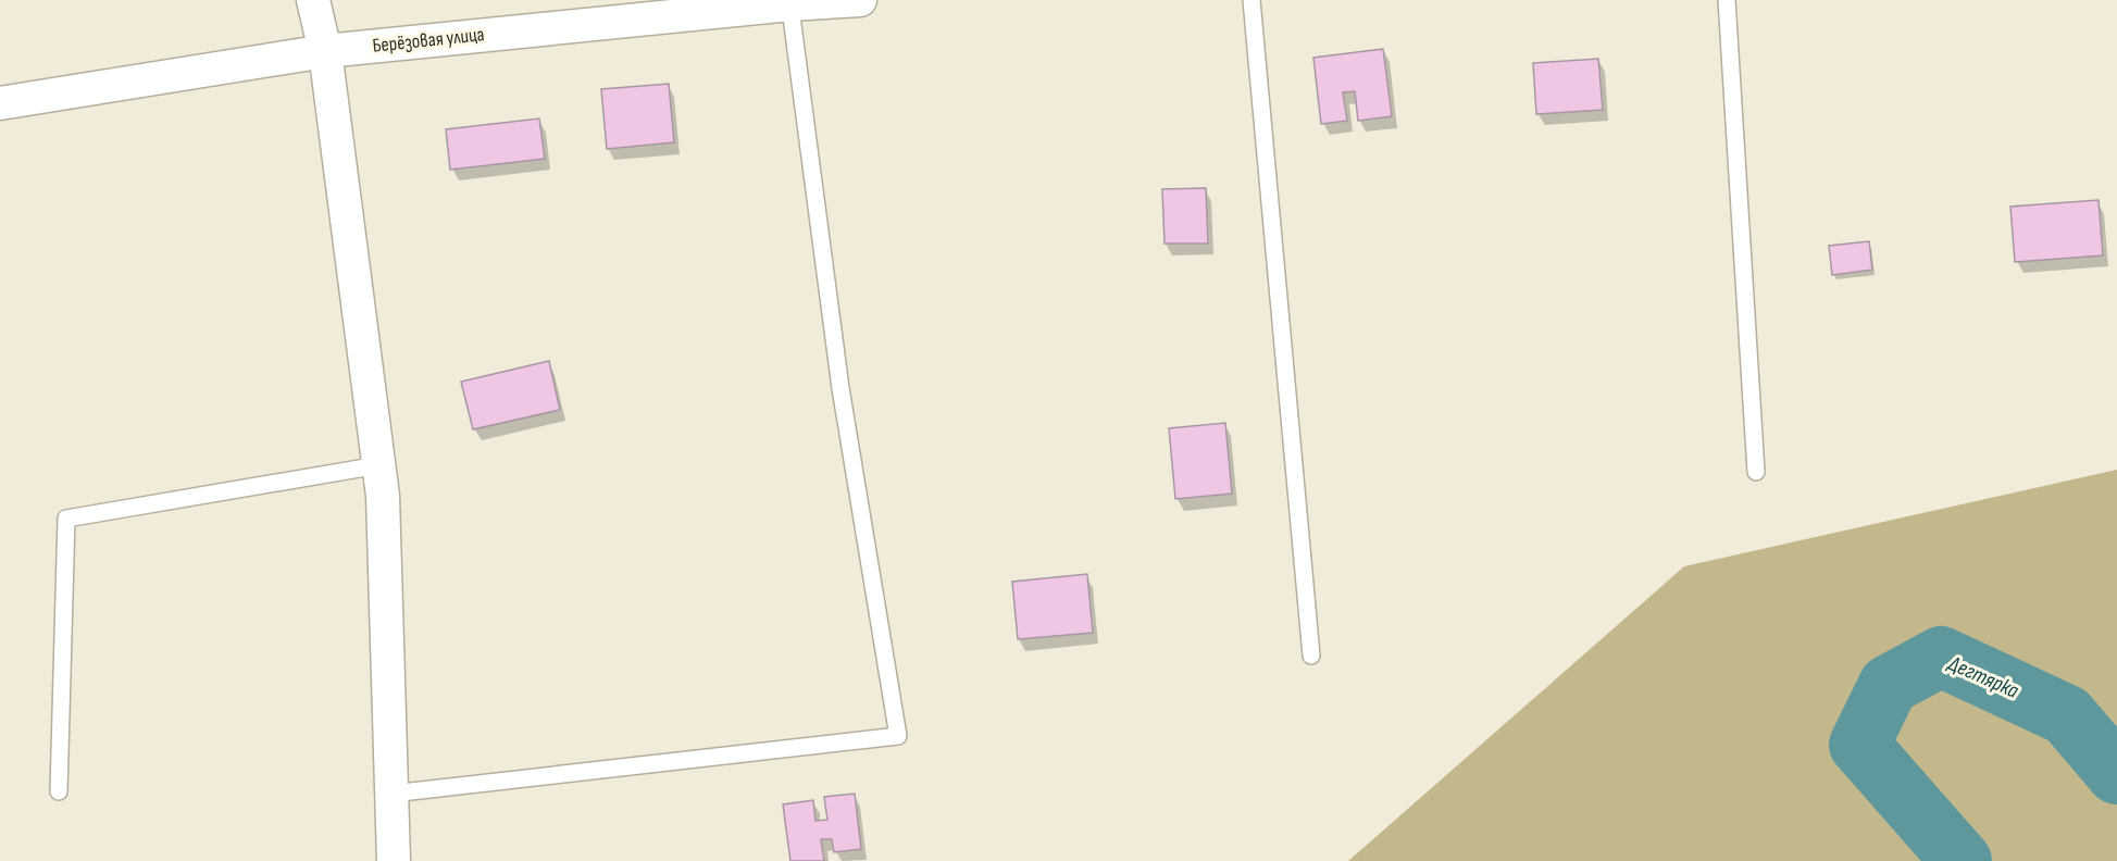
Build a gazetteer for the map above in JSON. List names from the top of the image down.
{
  "streets": {
    "street": ["Берёзовая улица"]
  },
  "water": ["Дегтярка"]
}
